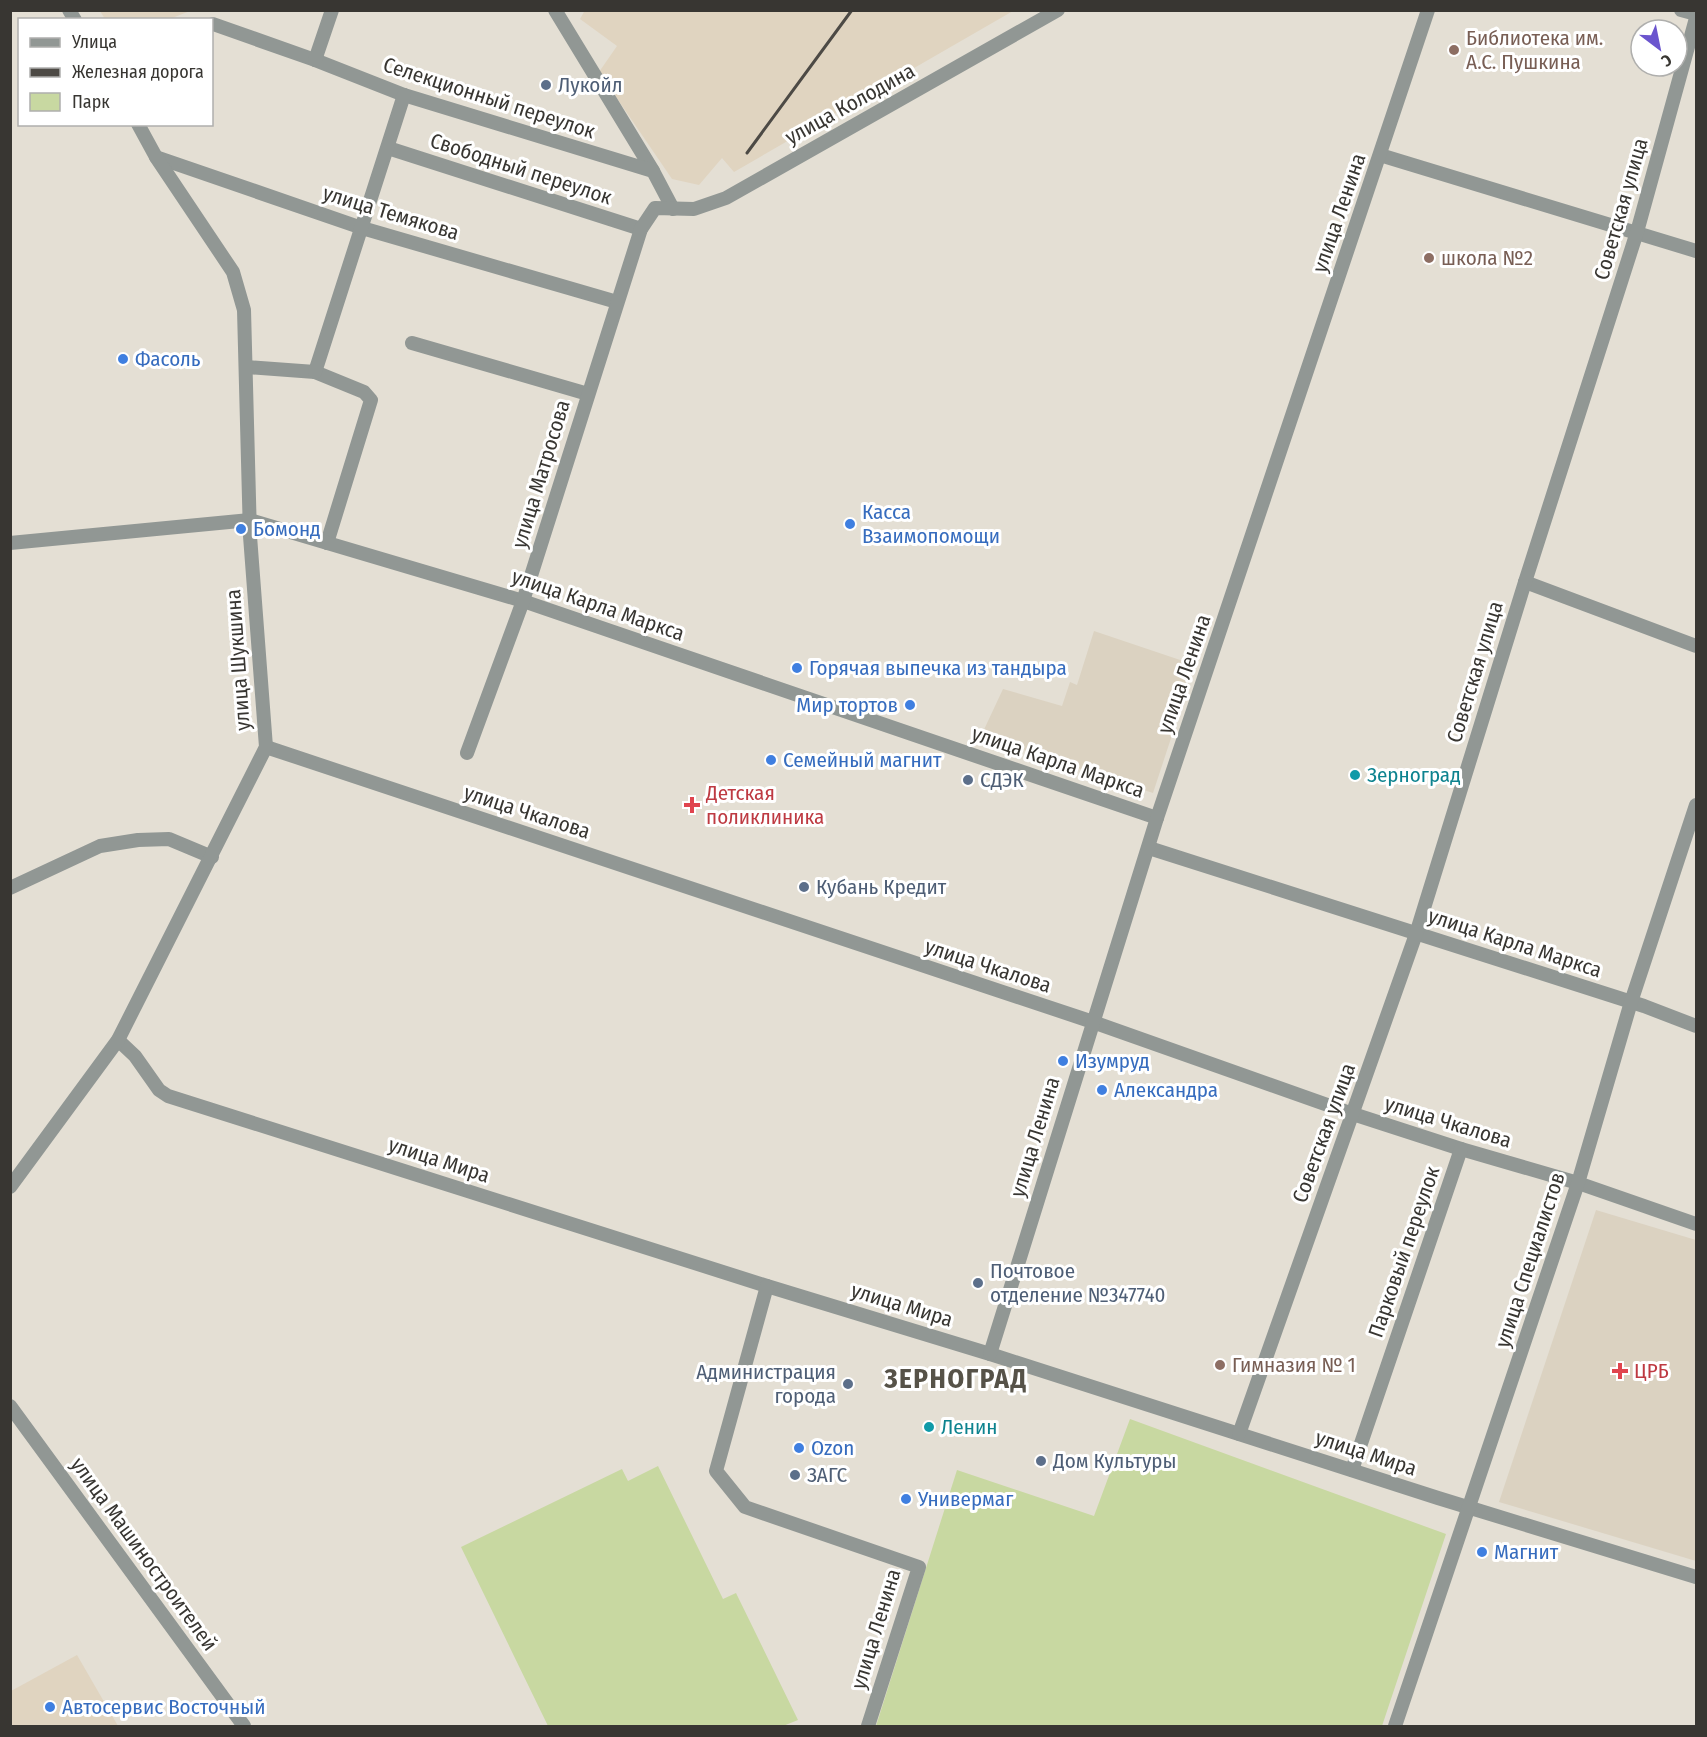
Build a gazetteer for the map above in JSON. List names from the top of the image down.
{
  "streets": {
    "street": [
      "Селекционный переулок",
      "улица Колодина",
      "Свободный переулок",
      "Советская улица",
      "улица Темякова",
      "улица Ленина",
      "улица Матросова",
      "улица Карла Маркса",
      "улица Шукшина",
      "улица Чкалова",
      "улица Мира",
      "Парковый переулок",
      "улица Специалистов",
      "улица Машиностроителей"
    ]
  },
  "crossings": [
    ["Селекционный переулок", "улица Колодина"],
    ["улица Колодина", "улица Матросова"],
    ["Свободный переулок", "улица Матросова"],
    ["Советская улица", "улица Карла Маркса"],
    ["Советская улица", "улица Чкалова"],
    ["Советская улица", "улица Мира"],
    ["улица Темякова", "улица Матросова"],
    ["улица Темякова", "улица Шукшина"],
    ["улица Ленина", "улица Карла Маркса"],
    ["улица Ленина", "улица Чкалова"],
    ["улица Ленина", "улица Мира"],
    ["улица Матросова", "улица Карла Маркса"],
    ["улица Карла Маркса", "улица Шукшина"],
    ["улица Карла Маркса", "улица Специалистов"],
    ["улица Шукшина", "улица Чкалова"],
    ["улица Шукшина", "улица Мира"],
    ["улица Чкалова", "Парковый переулок"],
    ["улица Чкалова", "улица Специалистов"],
    ["улица Мира", "Парковый переулок"],
    ["улица Мира", "улица Специалистов"]
  ],
  "districts": ["ЗЕРНОГРАД"],
  "places": {
    "other": [
      "Библиотека им. А.С. Пушкина",
      "Лукойл",
      "школа №2",
      "Фасоль",
      "Касса Взаимопомощи",
      "Бомонд",
      "Горячая выпечка из тандыра",
      "Мир тортов",
      "Семейный магнит",
      "Зерноград",
      "СДЭК",
      "Кубань Кредит",
      "Изумруд",
      "Александра",
      "Почтовое отделение №347740",
      "Гимназия № 1",
      "Администрация города",
      "Ленин",
      "Ozon",
      "Дом Культуры",
      "ЗАГС",
      "Универмаг",
      "Магнит",
      "Автосервис Восточный"
    ],
    "health": ["Детская поликлиника", "ЦРБ"]
  },
  "legend": ["Улица", "Железная дорога", "Парк"],
  "north": "bottom right"
}
